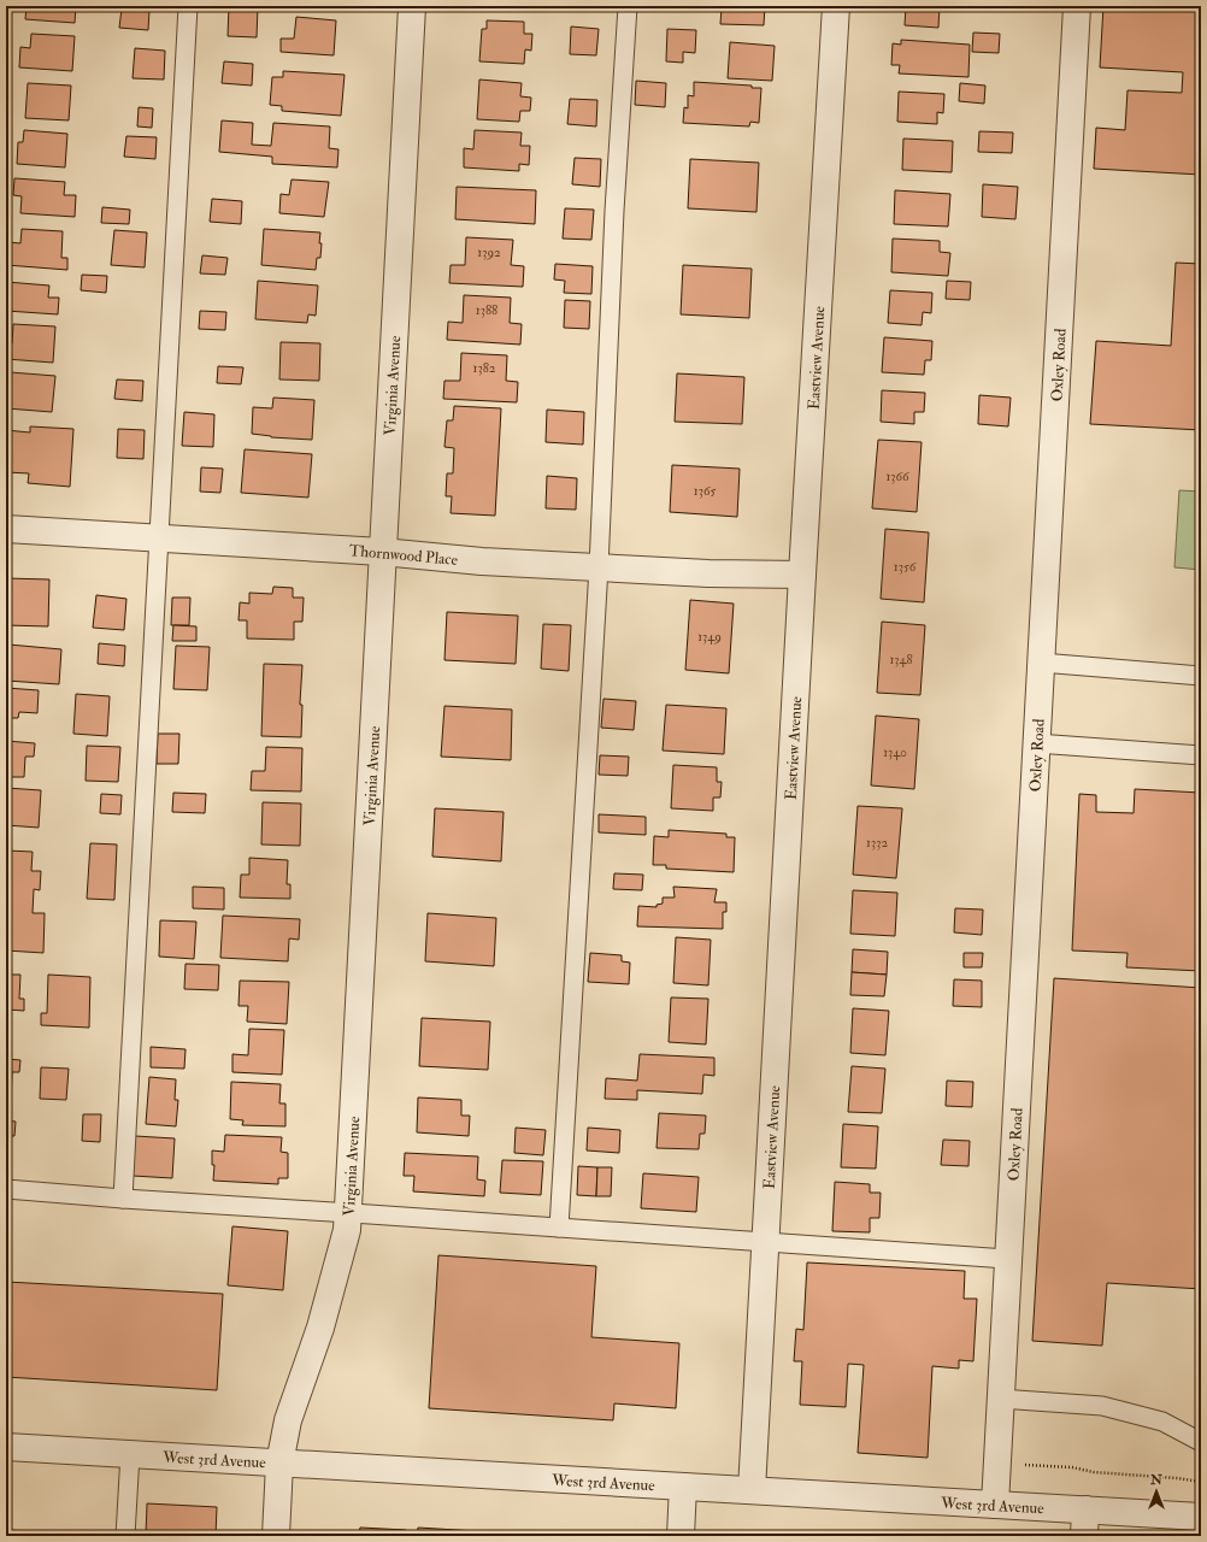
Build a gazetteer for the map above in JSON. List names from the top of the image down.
{
  "streets": {
    "street": [
      "Eastview Avenue",
      "Oxley Road",
      "Virginia Avenue",
      "Thornwood Place",
      "West 3rd Avenue"
    ]
  },
  "crossings": [
    ["Eastview Avenue", "Thornwood Place"],
    ["Eastview Avenue", "West 3rd Avenue"],
    ["Oxley Road", "West 3rd Avenue"],
    ["Virginia Avenue", "Thornwood Place"],
    ["Virginia Avenue", "West 3rd Avenue"]
  ],
  "house_numbers": [
    "1392",
    "1388",
    "1382",
    "1366",
    "1365",
    "1356",
    "1349",
    "1348",
    "1340",
    "1332"
  ],
  "north": "top"
}
